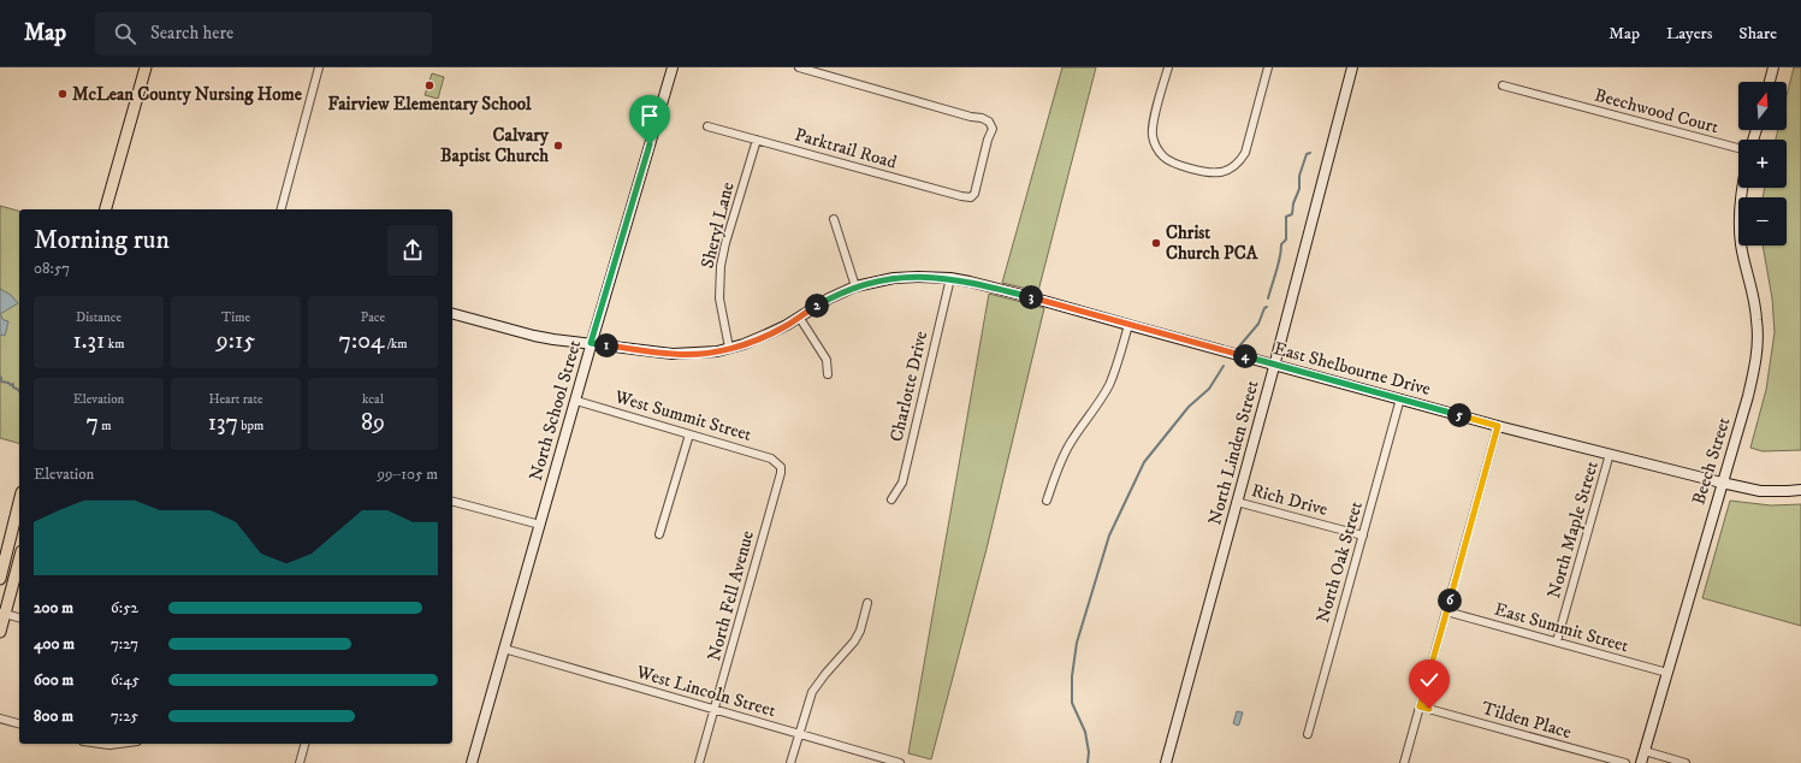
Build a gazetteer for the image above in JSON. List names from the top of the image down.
{
  "streets": {
    "street": [
      "Beechwood Court",
      "Parktrail Road",
      "Sheryl Lane",
      "East Shelbourne Drive",
      "Charlotte Drive",
      "North School Street",
      "West Summit Street",
      "North Linden Street",
      "Beech Street",
      "Rich Drive",
      "North Maple Street",
      "North Oak Street",
      "North Fell Avenue",
      "East Summit Street",
      "West Lincoln Street",
      "Tilden Place"
    ]
  },
  "crossings": [
    ["Parktrail Road", "Sheryl Lane"],
    ["Sheryl Lane", "East Shelbourne Drive"],
    ["East Shelbourne Drive", "Charlotte Drive"],
    ["East Shelbourne Drive", "North School Street"],
    ["East Shelbourne Drive", "North Linden Street"],
    ["East Shelbourne Drive", "Beech Street"],
    ["East Shelbourne Drive", "North Maple Street"],
    ["East Shelbourne Drive", "North Oak Street"],
    ["North School Street", "West Summit Street"],
    ["North School Street", "West Lincoln Street"],
    ["West Summit Street", "North Fell Avenue"],
    ["North Linden Street", "Rich Drive"],
    ["Beech Street", "East Summit Street"],
    ["Rich Drive", "North Oak Street"],
    ["North Maple Street", "East Summit Street"],
    ["North Fell Avenue", "West Lincoln Street"]
  ],
  "places": [
    "Fairview Elementary School",
    "McLean County Nursing Home",
    "Calvary Baptist Church",
    "Christ Church PCA"
  ],
  "north": "top",
  "page": {
    "header": "Map",
    "search": "Search here",
    "nav": ["Map", "Layers", "Share"],
    "map_buttons": ["+", "−"],
    "heading": ["Morning run", "08:57"],
    "pins": [
      "3",
      "2",
      "1",
      "4",
      "5",
      "6"
    ],
    "stats": [
      ["Distance", "1.31 km"],
      ["Time", "9:15"],
      ["Pace", "7:04 /km"],
      ["Elevation", "7 m"],
      ["Heart rate", "137 bpm"],
      ["kcal", "89"]
    ],
    "chart": ["Elevation", "99–105 m"],
    "list": [
      {
        "name": "200 m",
        "note": "6:52"
      },
      {
        "name": "400 m",
        "note": "7:27"
      },
      {
        "name": "600 m",
        "note": "6:45"
      },
      {
        "name": "800 m",
        "note": "7:25"
      }
    ]
  }
}
